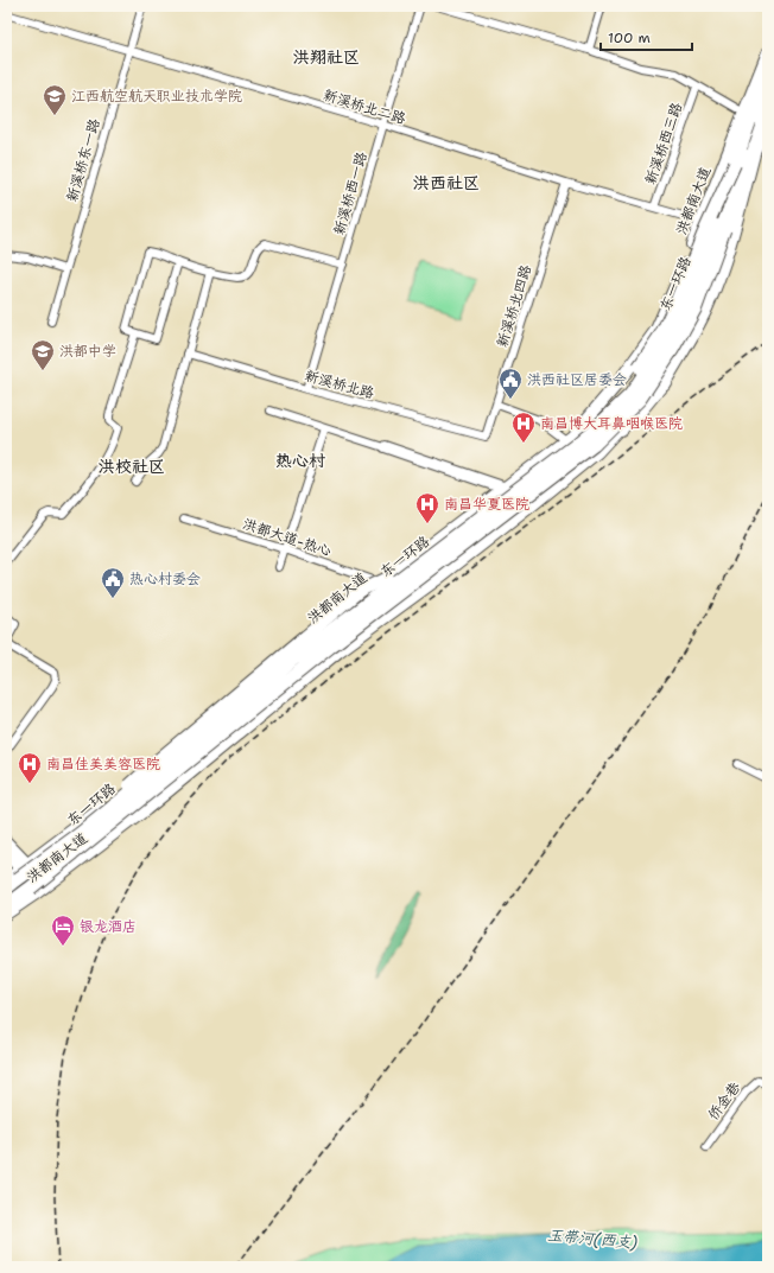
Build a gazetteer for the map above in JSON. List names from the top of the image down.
{
  "streets": {
    "highway": ["东一环路"],
    "main road": ["洪都南大道"],
    "street": [
      "新溪桥北二路",
      "新溪桥西三路",
      "新溪桥东一路",
      "新溪桥西一路",
      "新溪桥北四路",
      "新溪桥北路",
      "洪都大道-热心",
      "侨金巷"
    ]
  },
  "crossings": [
    ["新溪桥北二路", "新溪桥西三路"],
    ["新溪桥北二路", "新溪桥东一路"],
    ["新溪桥北二路", "新溪桥西一路"],
    ["新溪桥北二路", "洪都南大道"],
    ["新溪桥北二路", "东一环路"],
    ["新溪桥北二路", "新溪桥北四路"],
    ["新溪桥西一路", "新溪桥北路"],
    ["洪都南大道", "洪都大道-热心"],
    ["新溪桥北四路", "新溪桥北路"]
  ],
  "districts": [
    "洪翔社区",
    "洪西社区",
    "热心村",
    "洪校社区"
  ],
  "water": ["玉带河(西支)"],
  "places": {
    "school or university": ["江西航空航天职业技术学院", "洪都中学"],
    "public building": ["洪西社区居委会", "热心村委会"],
    "hospital": ["南昌博大耳鼻咽喉医院", "南昌华夏医院", "南昌佳美美容医院"],
    "hotel": ["银龙酒店"]
  },
  "scale_bar": "100 m"
}
